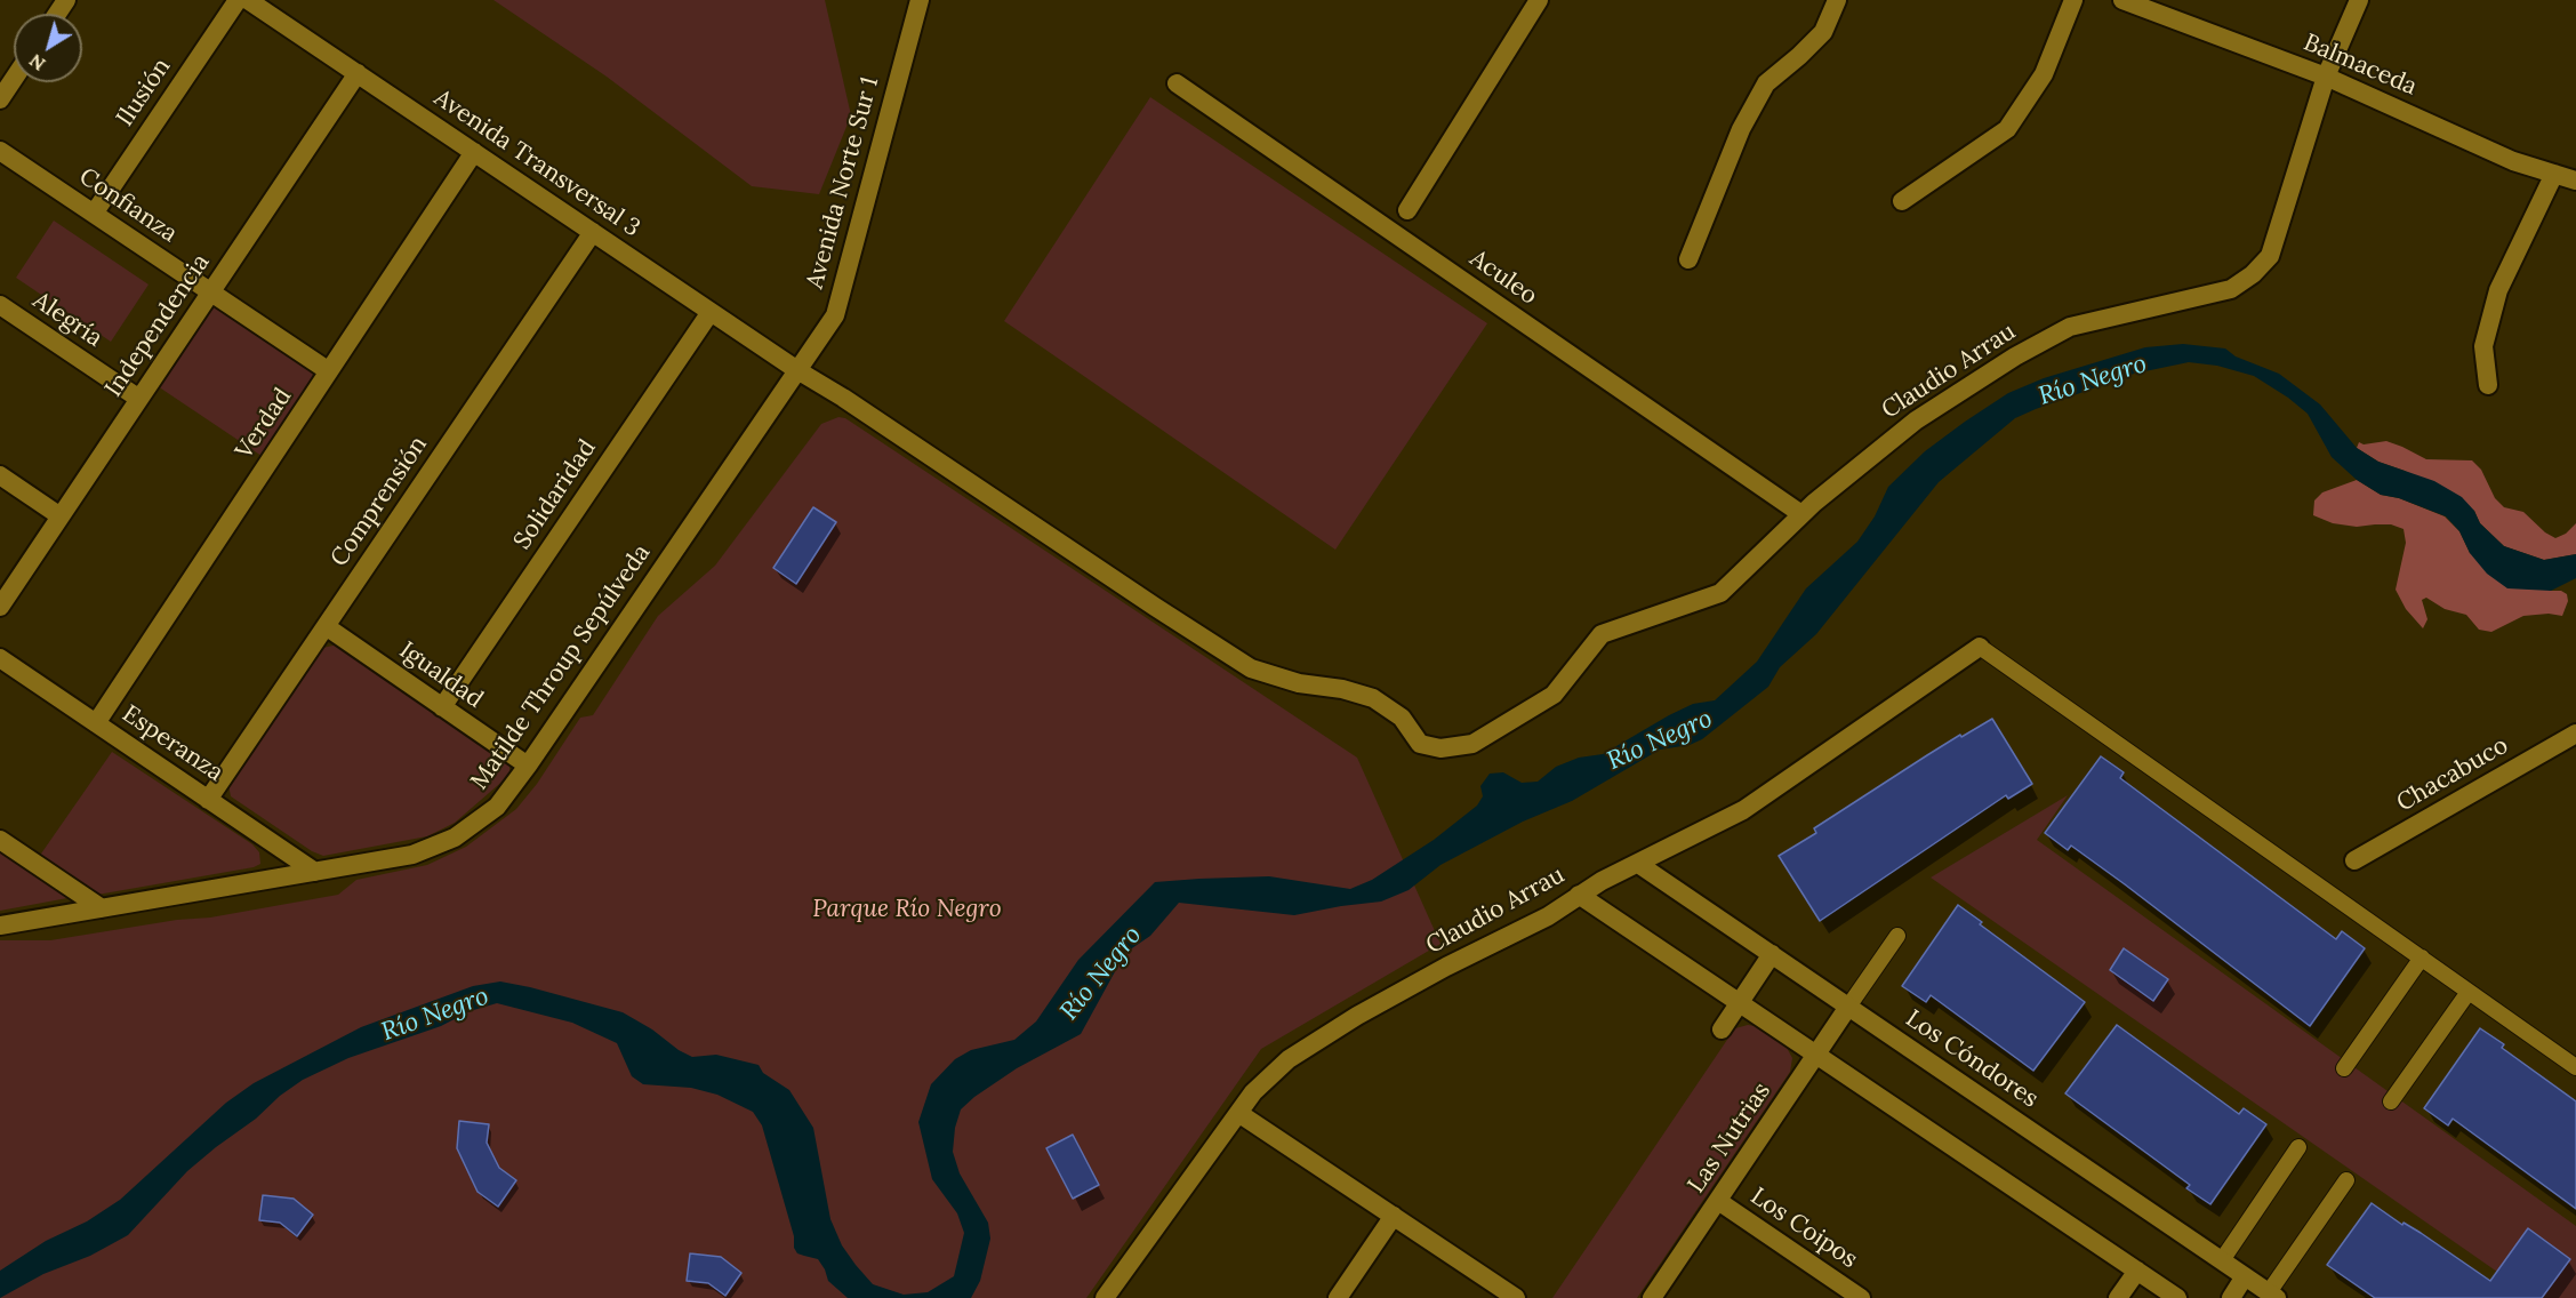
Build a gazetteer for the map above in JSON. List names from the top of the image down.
{
  "streets": {
    "street": [
      "Balmaceda",
      "Ilusión",
      "Avenida Transversal 3",
      "Avenida Norte Sur 1",
      "Confianza",
      "Aculeo",
      "Alegría",
      "Independencia",
      "Claudio Arrau",
      "Verdad",
      "Solidaridad",
      "Comprensión",
      "Matilde Throup Sepúlveda",
      "Igualdad",
      "Esperanza",
      "Chacabuco",
      "Los Cóndores",
      "Las Nutrias",
      "Los Coipos"
    ]
  },
  "crossings": [
    ["Balmaceda", "Claudio Arrau"],
    ["Ilusión", "Confianza"],
    ["Avenida Transversal 3", "Avenida Norte Sur 1"],
    ["Avenida Transversal 3", "Independencia"],
    ["Avenida Transversal 3", "Claudio Arrau"],
    ["Avenida Transversal 3", "Verdad"],
    ["Avenida Transversal 3", "Solidaridad"],
    ["Avenida Transversal 3", "Comprensión"],
    ["Avenida Transversal 3", "Matilde Throup Sepúlveda"],
    ["Avenida Norte Sur 1", "Matilde Throup Sepúlveda"],
    ["Confianza", "Independencia"],
    ["Confianza", "Verdad"],
    ["Aculeo", "Claudio Arrau"],
    ["Alegría", "Independencia"],
    ["Claudio Arrau", "Los Cóndores"],
    ["Verdad", "Esperanza"],
    ["Solidaridad", "Igualdad"],
    ["Comprensión", "Igualdad"],
    ["Comprensión", "Esperanza"],
    ["Matilde Throup Sepúlveda", "Igualdad"],
    ["Matilde Throup Sepúlveda", "Esperanza"],
    ["Los Cóndores", "Las Nutrias"],
    ["Las Nutrias", "Los Coipos"]
  ],
  "water": ["Río Negro"],
  "parks": ["Parque Río Negro"],
  "north": "bottom left"
}
